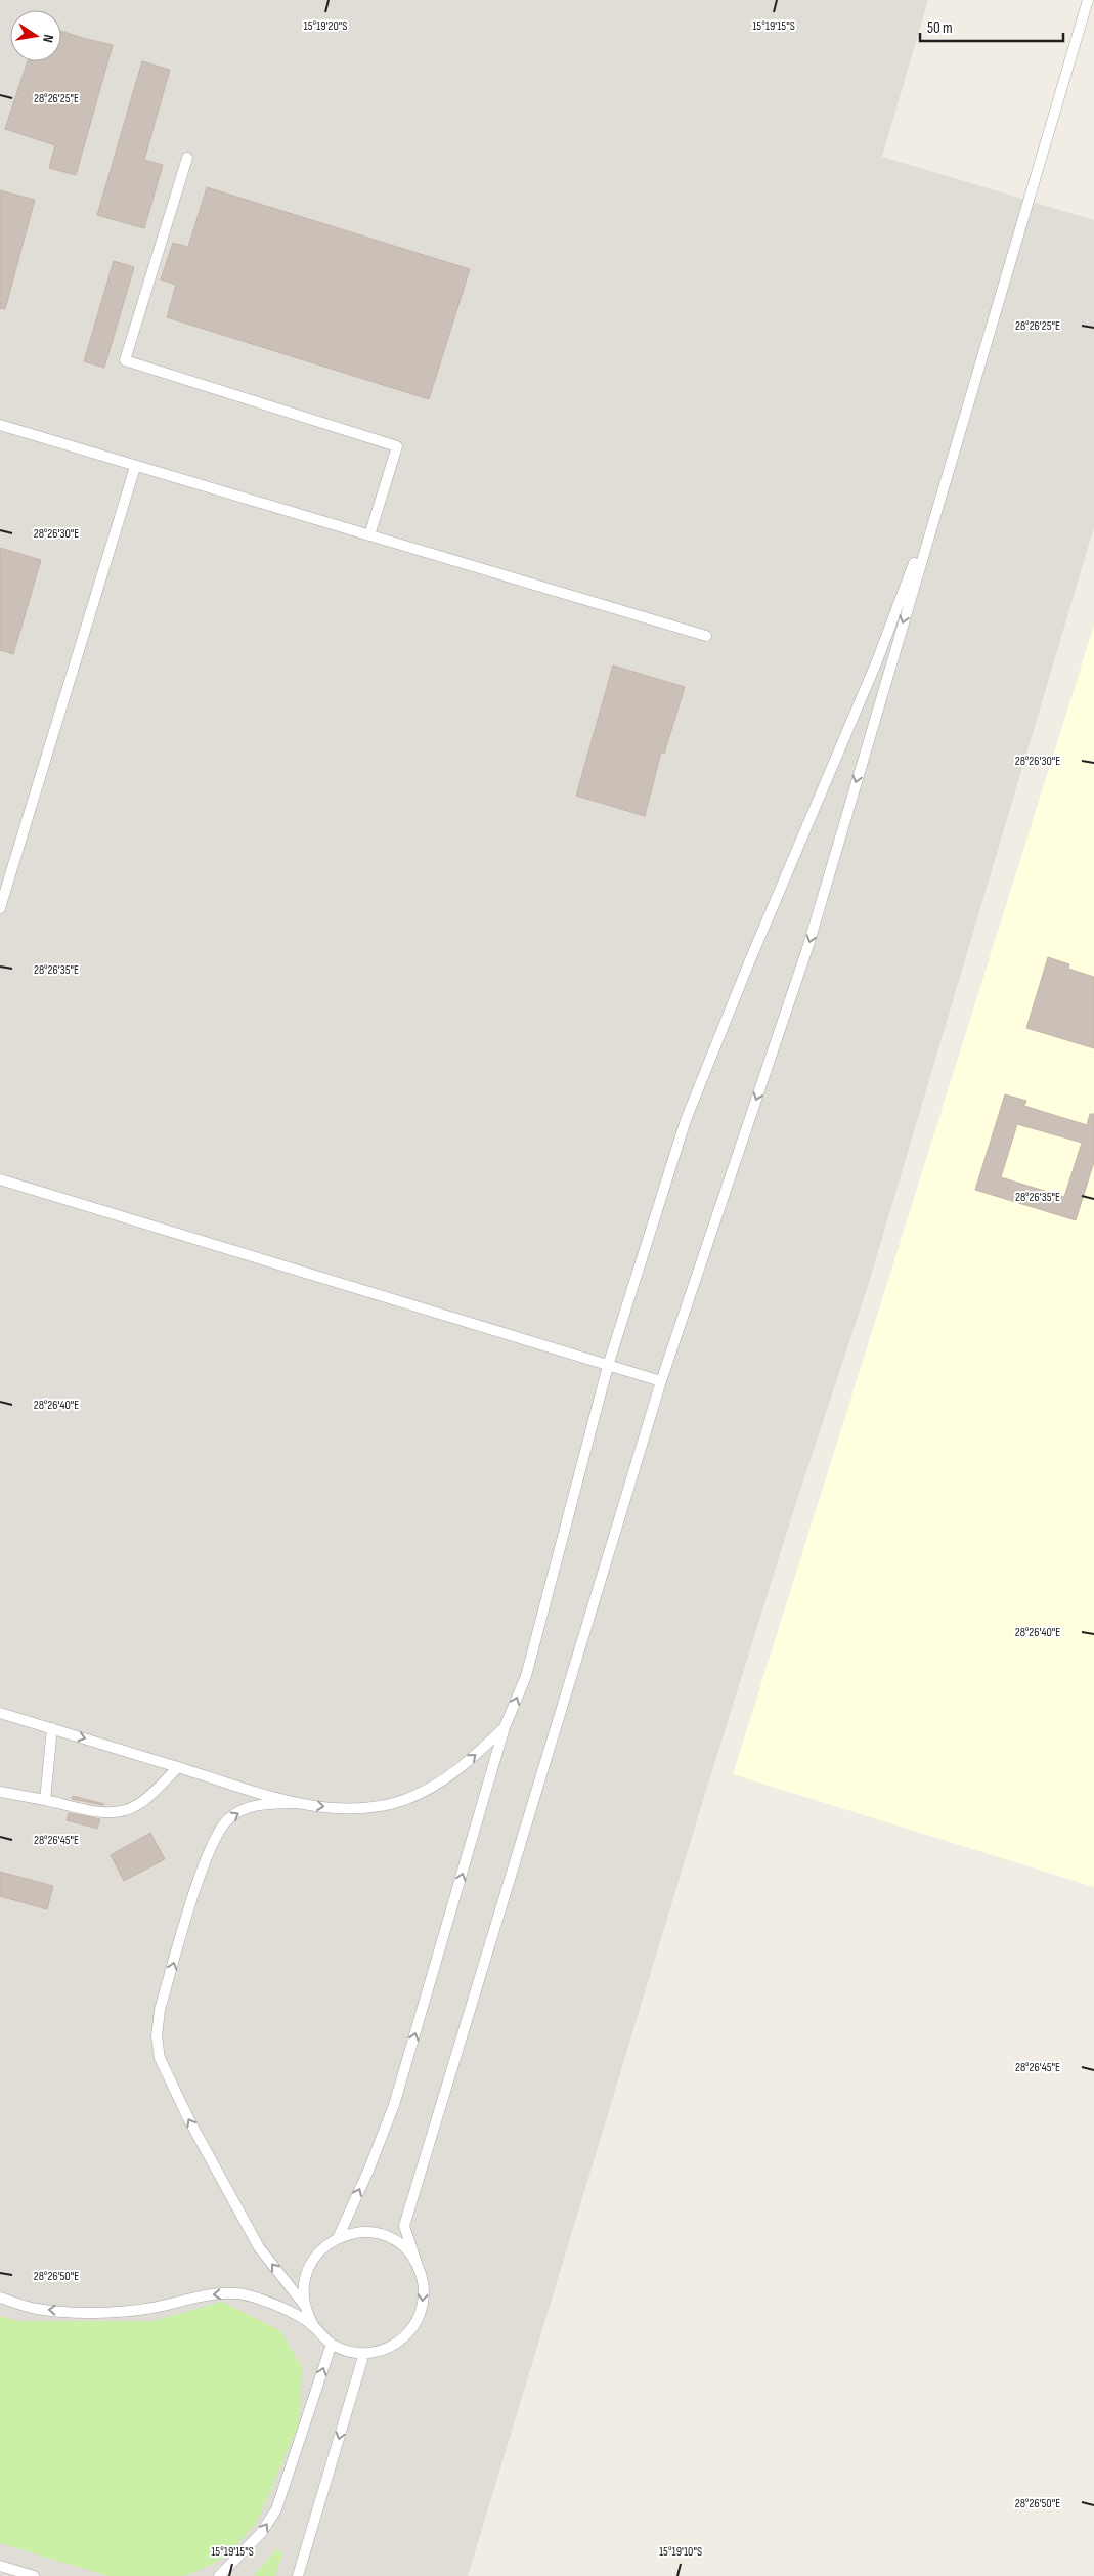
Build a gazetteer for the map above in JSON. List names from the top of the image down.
{
  "scale_bar": "50 m",
  "north": "right",
  "coordinates": [
    "15°19'20\"S",
    "15°19'15\"S",
    "28°26'25\"E",
    "28°26'30\"E",
    "28°26'35\"E",
    "28°26'40\"E",
    "28°26'45\"E",
    "28°26'50\"E",
    "15°19'10\"S"
  ]
}
